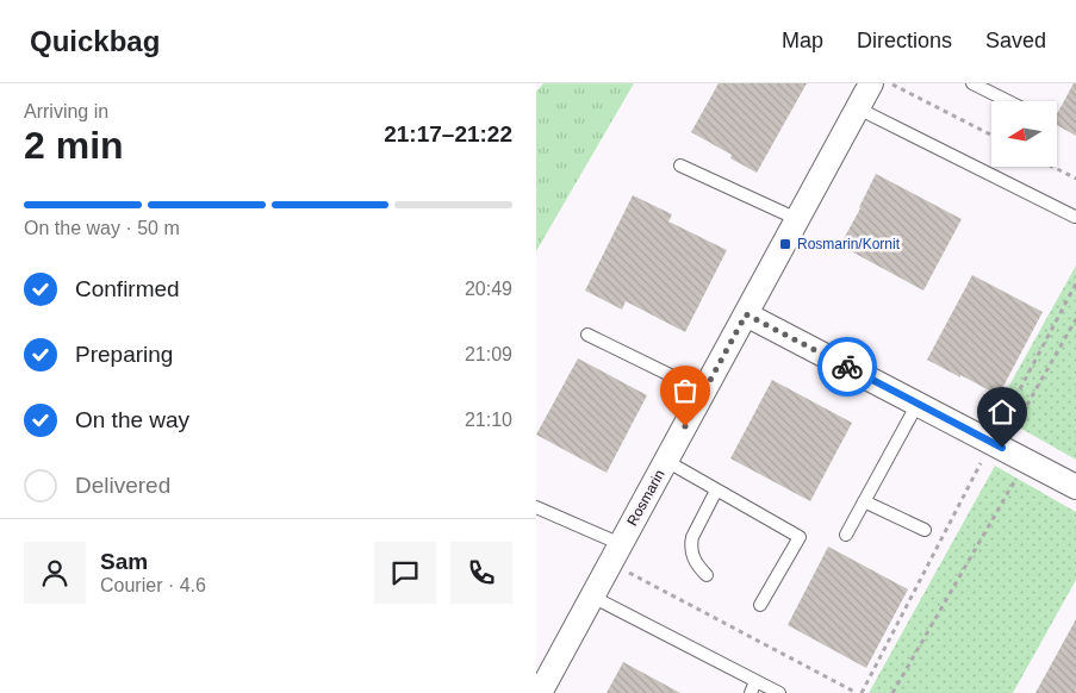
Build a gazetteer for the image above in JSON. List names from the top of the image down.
{
  "streets": {
    "street": ["Rosmarin"]
  },
  "places": {
    "transit": ["Rosmarin/Kornit"]
  },
  "north": "left",
  "page": {
    "header": "Quickbag",
    "nav": ["Map", "Directions", "Saved"],
    "heading": ["2 min", "Arriving in", "21:17–21:22"],
    "panel": ["Sam", "Courier · 4.6"],
    "bar": "On the way · 50 m",
    "list": [
      ["Confirmed", "20:49"],
      ["Preparing", "21:09"],
      ["On the way", "21:10"],
      "Delivered"
    ]
  }
}
